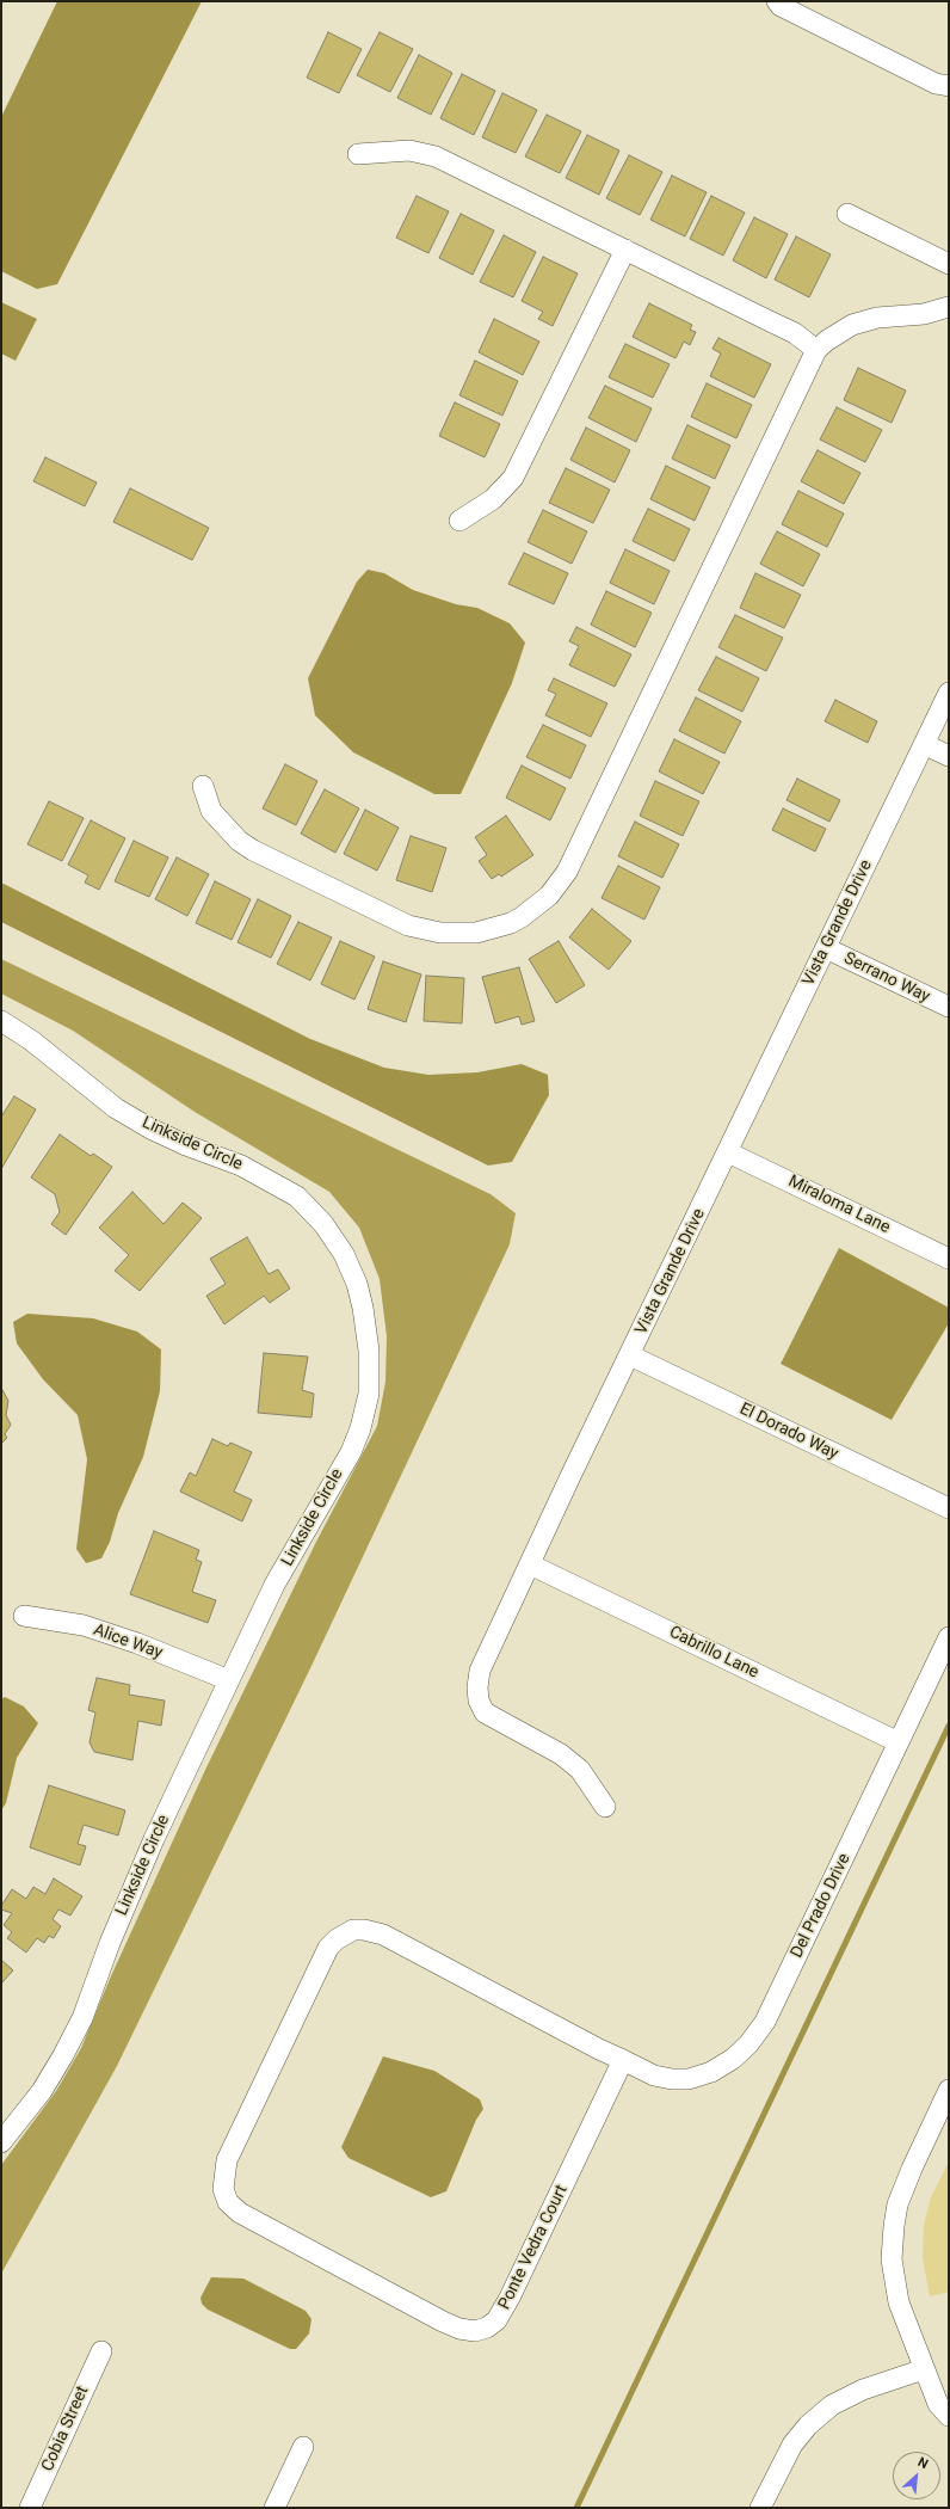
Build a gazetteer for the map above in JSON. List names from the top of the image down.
{
  "streets": {
    "street": [
      "Vista Grande Drive",
      "Serrano Way",
      "Linkside Circle",
      "Miraloma Lane",
      "El Dorado Way",
      "Alice Way",
      "Cabrillo Lane",
      "Del Prado Drive",
      "Ponte Vedra Court",
      "Cobia Street"
    ]
  },
  "crossings": [
    ["Vista Grande Drive", "Serrano Way"],
    ["Vista Grande Drive", "Miraloma Lane"],
    ["Vista Grande Drive", "El Dorado Way"],
    ["Vista Grande Drive", "Cabrillo Lane"],
    ["Linkside Circle", "Alice Way"],
    ["Cabrillo Lane", "Del Prado Drive"],
    ["Del Prado Drive", "Ponte Vedra Court"]
  ],
  "north": "top right"
}
